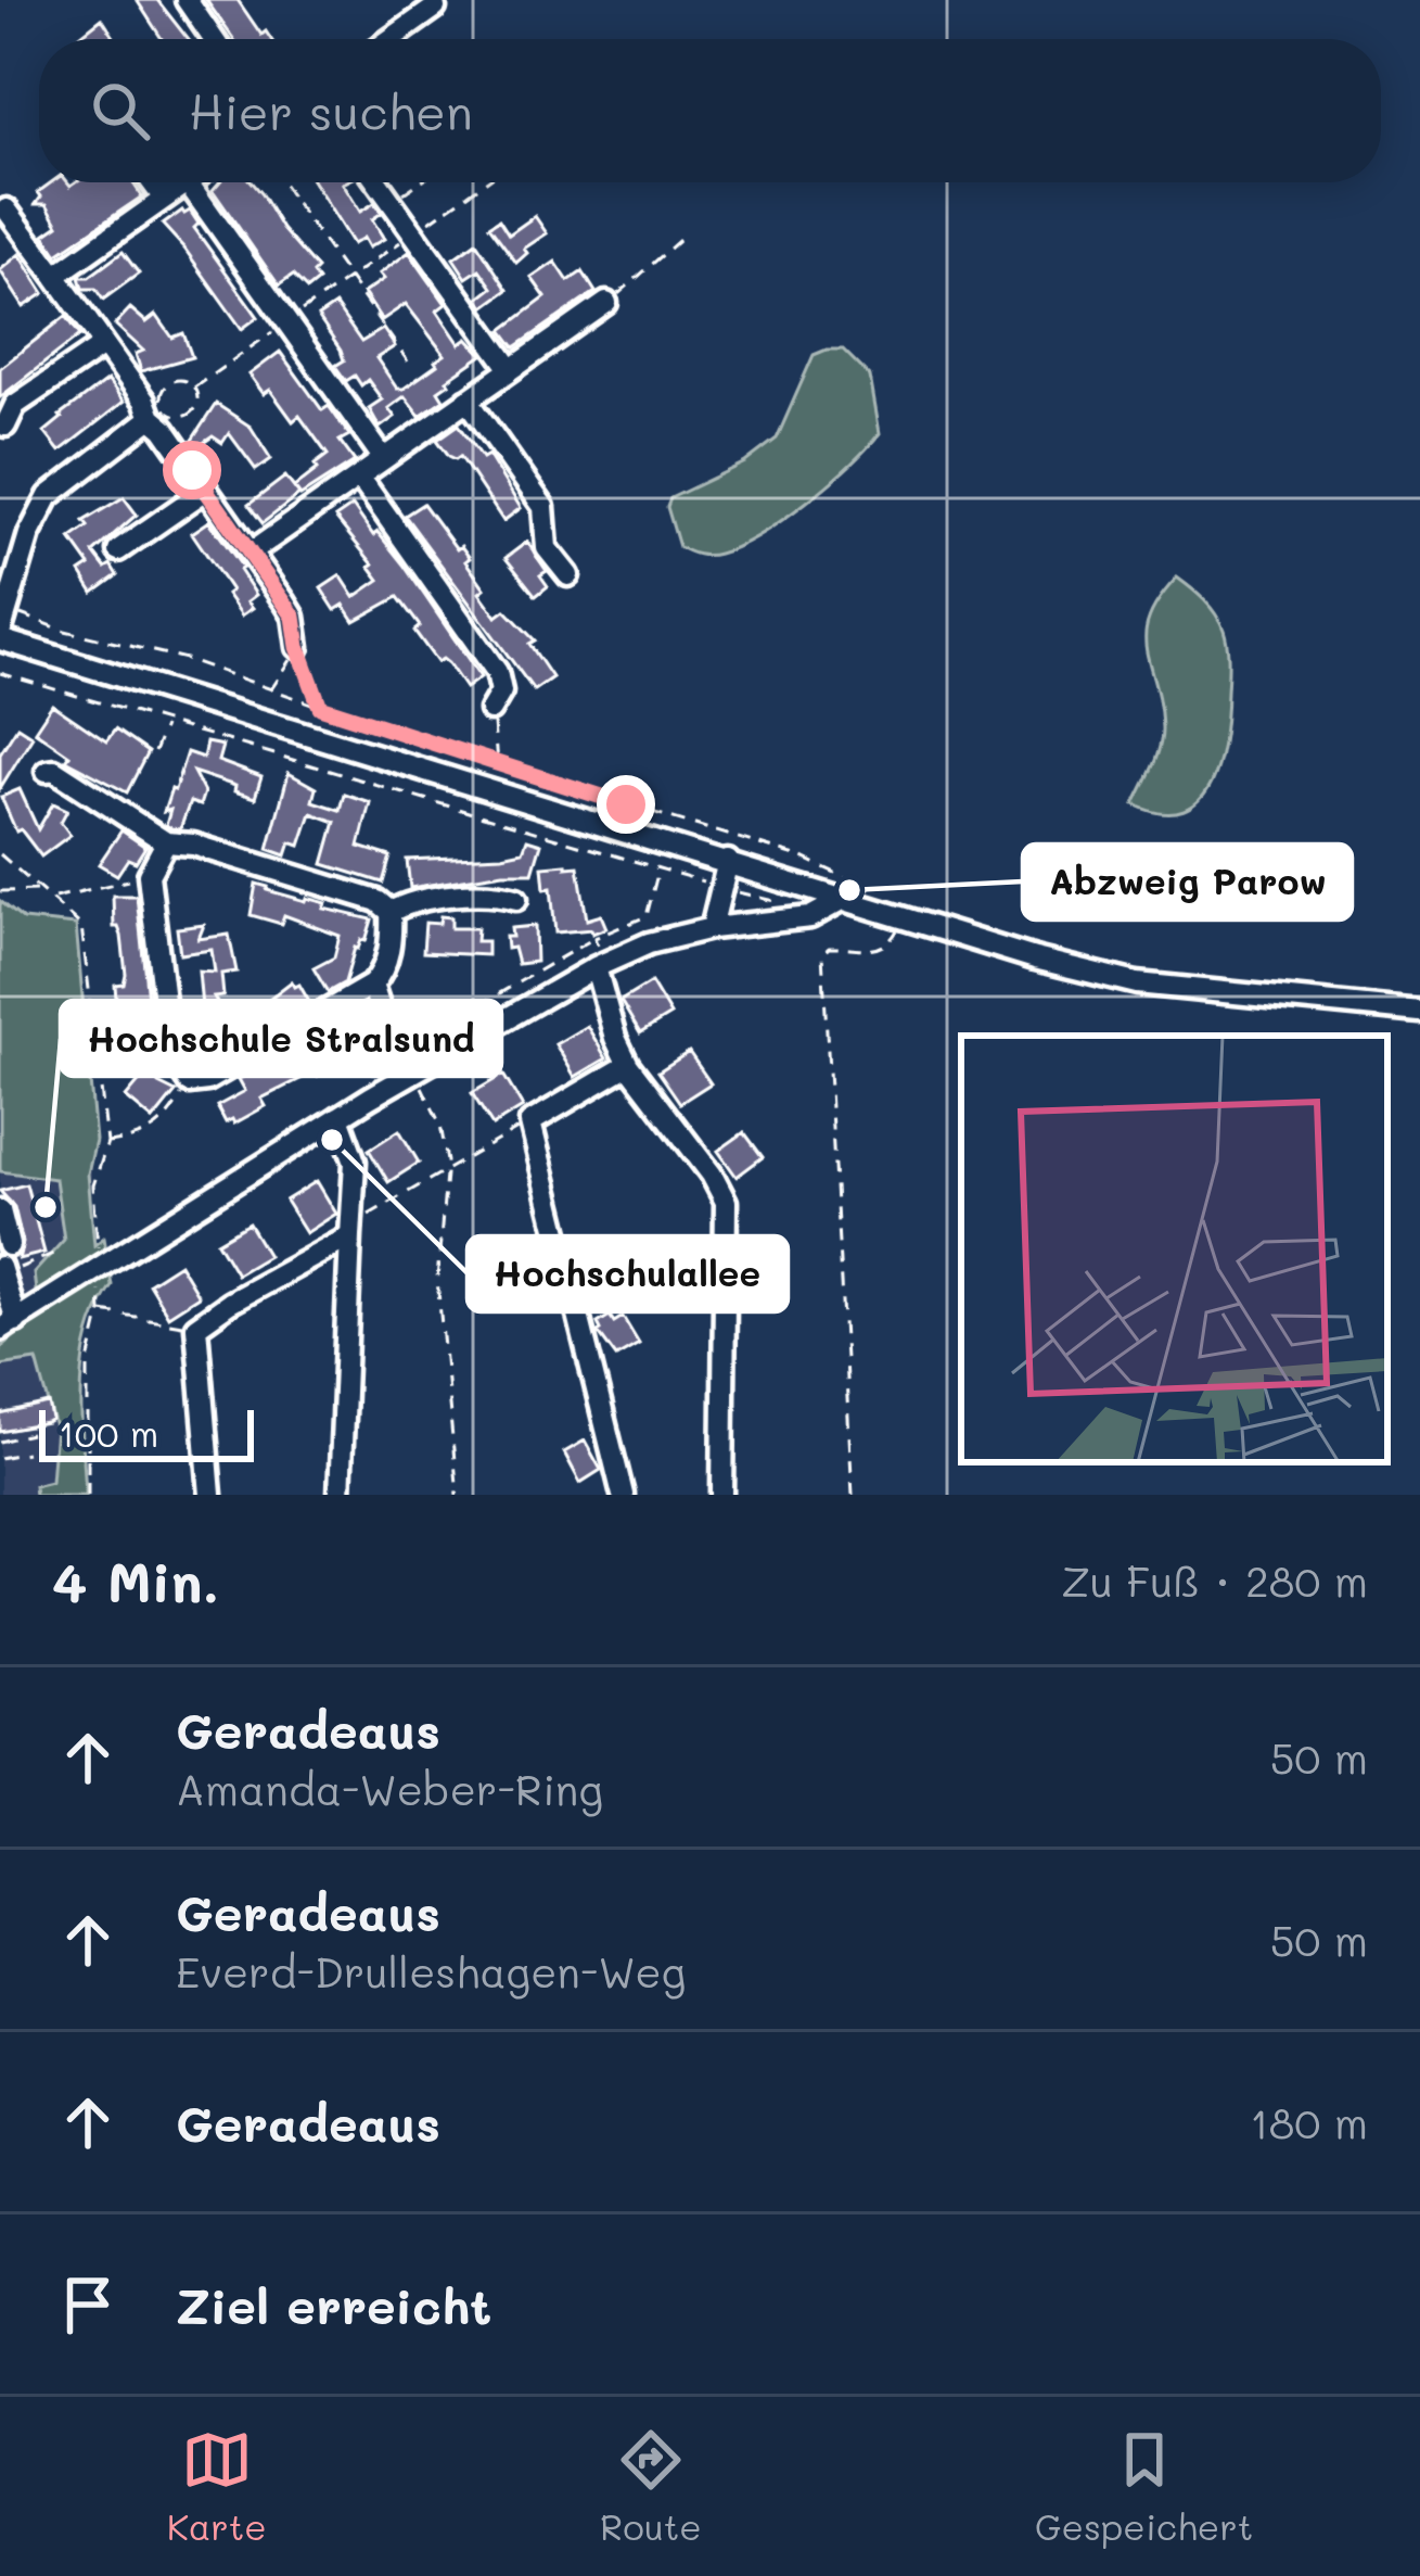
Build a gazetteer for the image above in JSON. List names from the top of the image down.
{
  "places": ["Abzweig Parow", "Hochschulallee", "Hochschule Stralsund"],
  "scale_bar": "100 m",
  "page": {
    "search": "Hier suchen",
    "scale": "100 m",
    "heading": ["4 Min.", "Zu Fuß · 280 m"],
    "list": [
      ["Geradeaus", "Amanda-Weber-Ring", "50 m"],
      ["Geradeaus", "Everd-Drulleshagen-Weg", "50 m"],
      ["Geradeaus", "180 m"],
      "Ziel erreicht"
    ],
    "nav": ["Karte", "Route", "Gespeichert"]
  }
}
